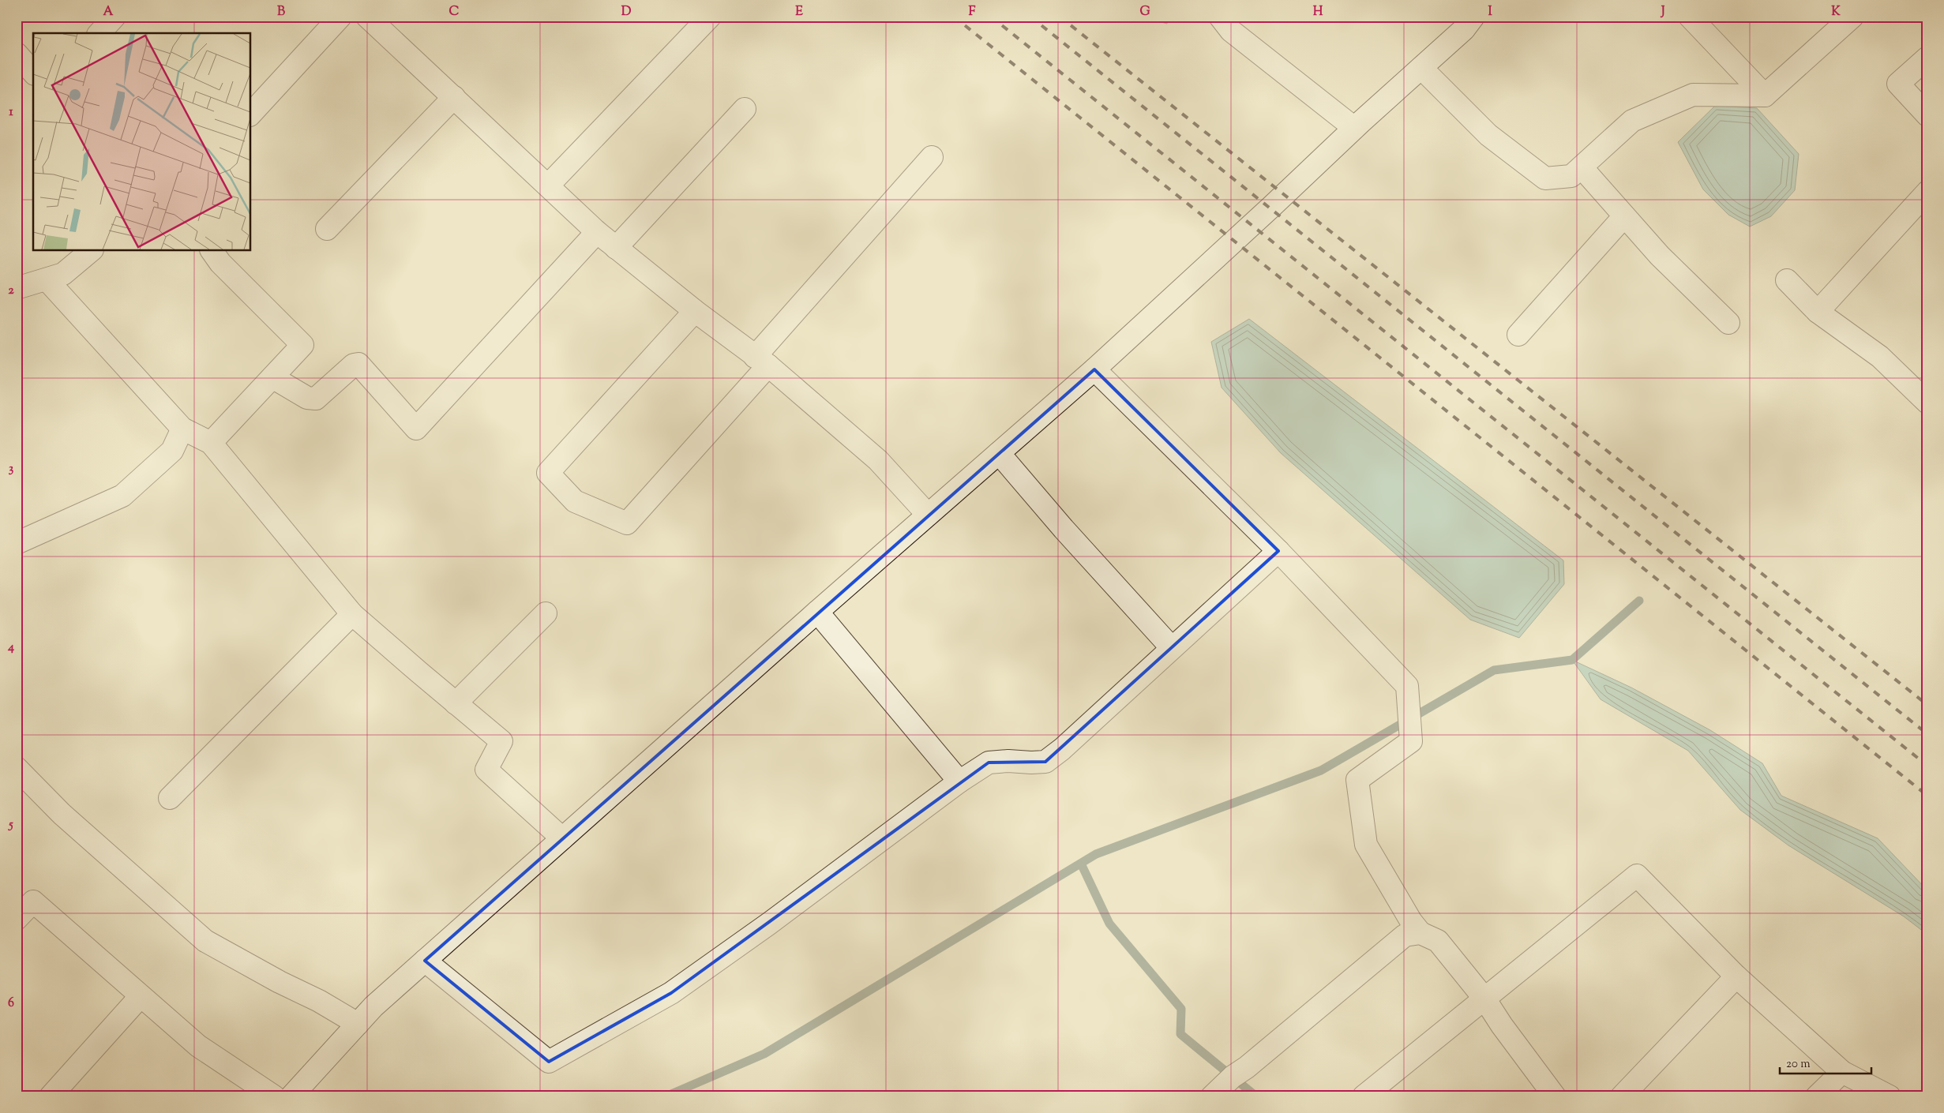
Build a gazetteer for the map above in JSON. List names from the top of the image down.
{
  "scale_bar": "20 m",
  "grid": {
    "columns": [
      "A",
      "B",
      "C",
      "D",
      "E",
      "F",
      "G",
      "H",
      "I",
      "J",
      "K"
    ],
    "rows": [
      "1",
      "2",
      "3",
      "4",
      "5",
      "6"
    ]
  }
}
